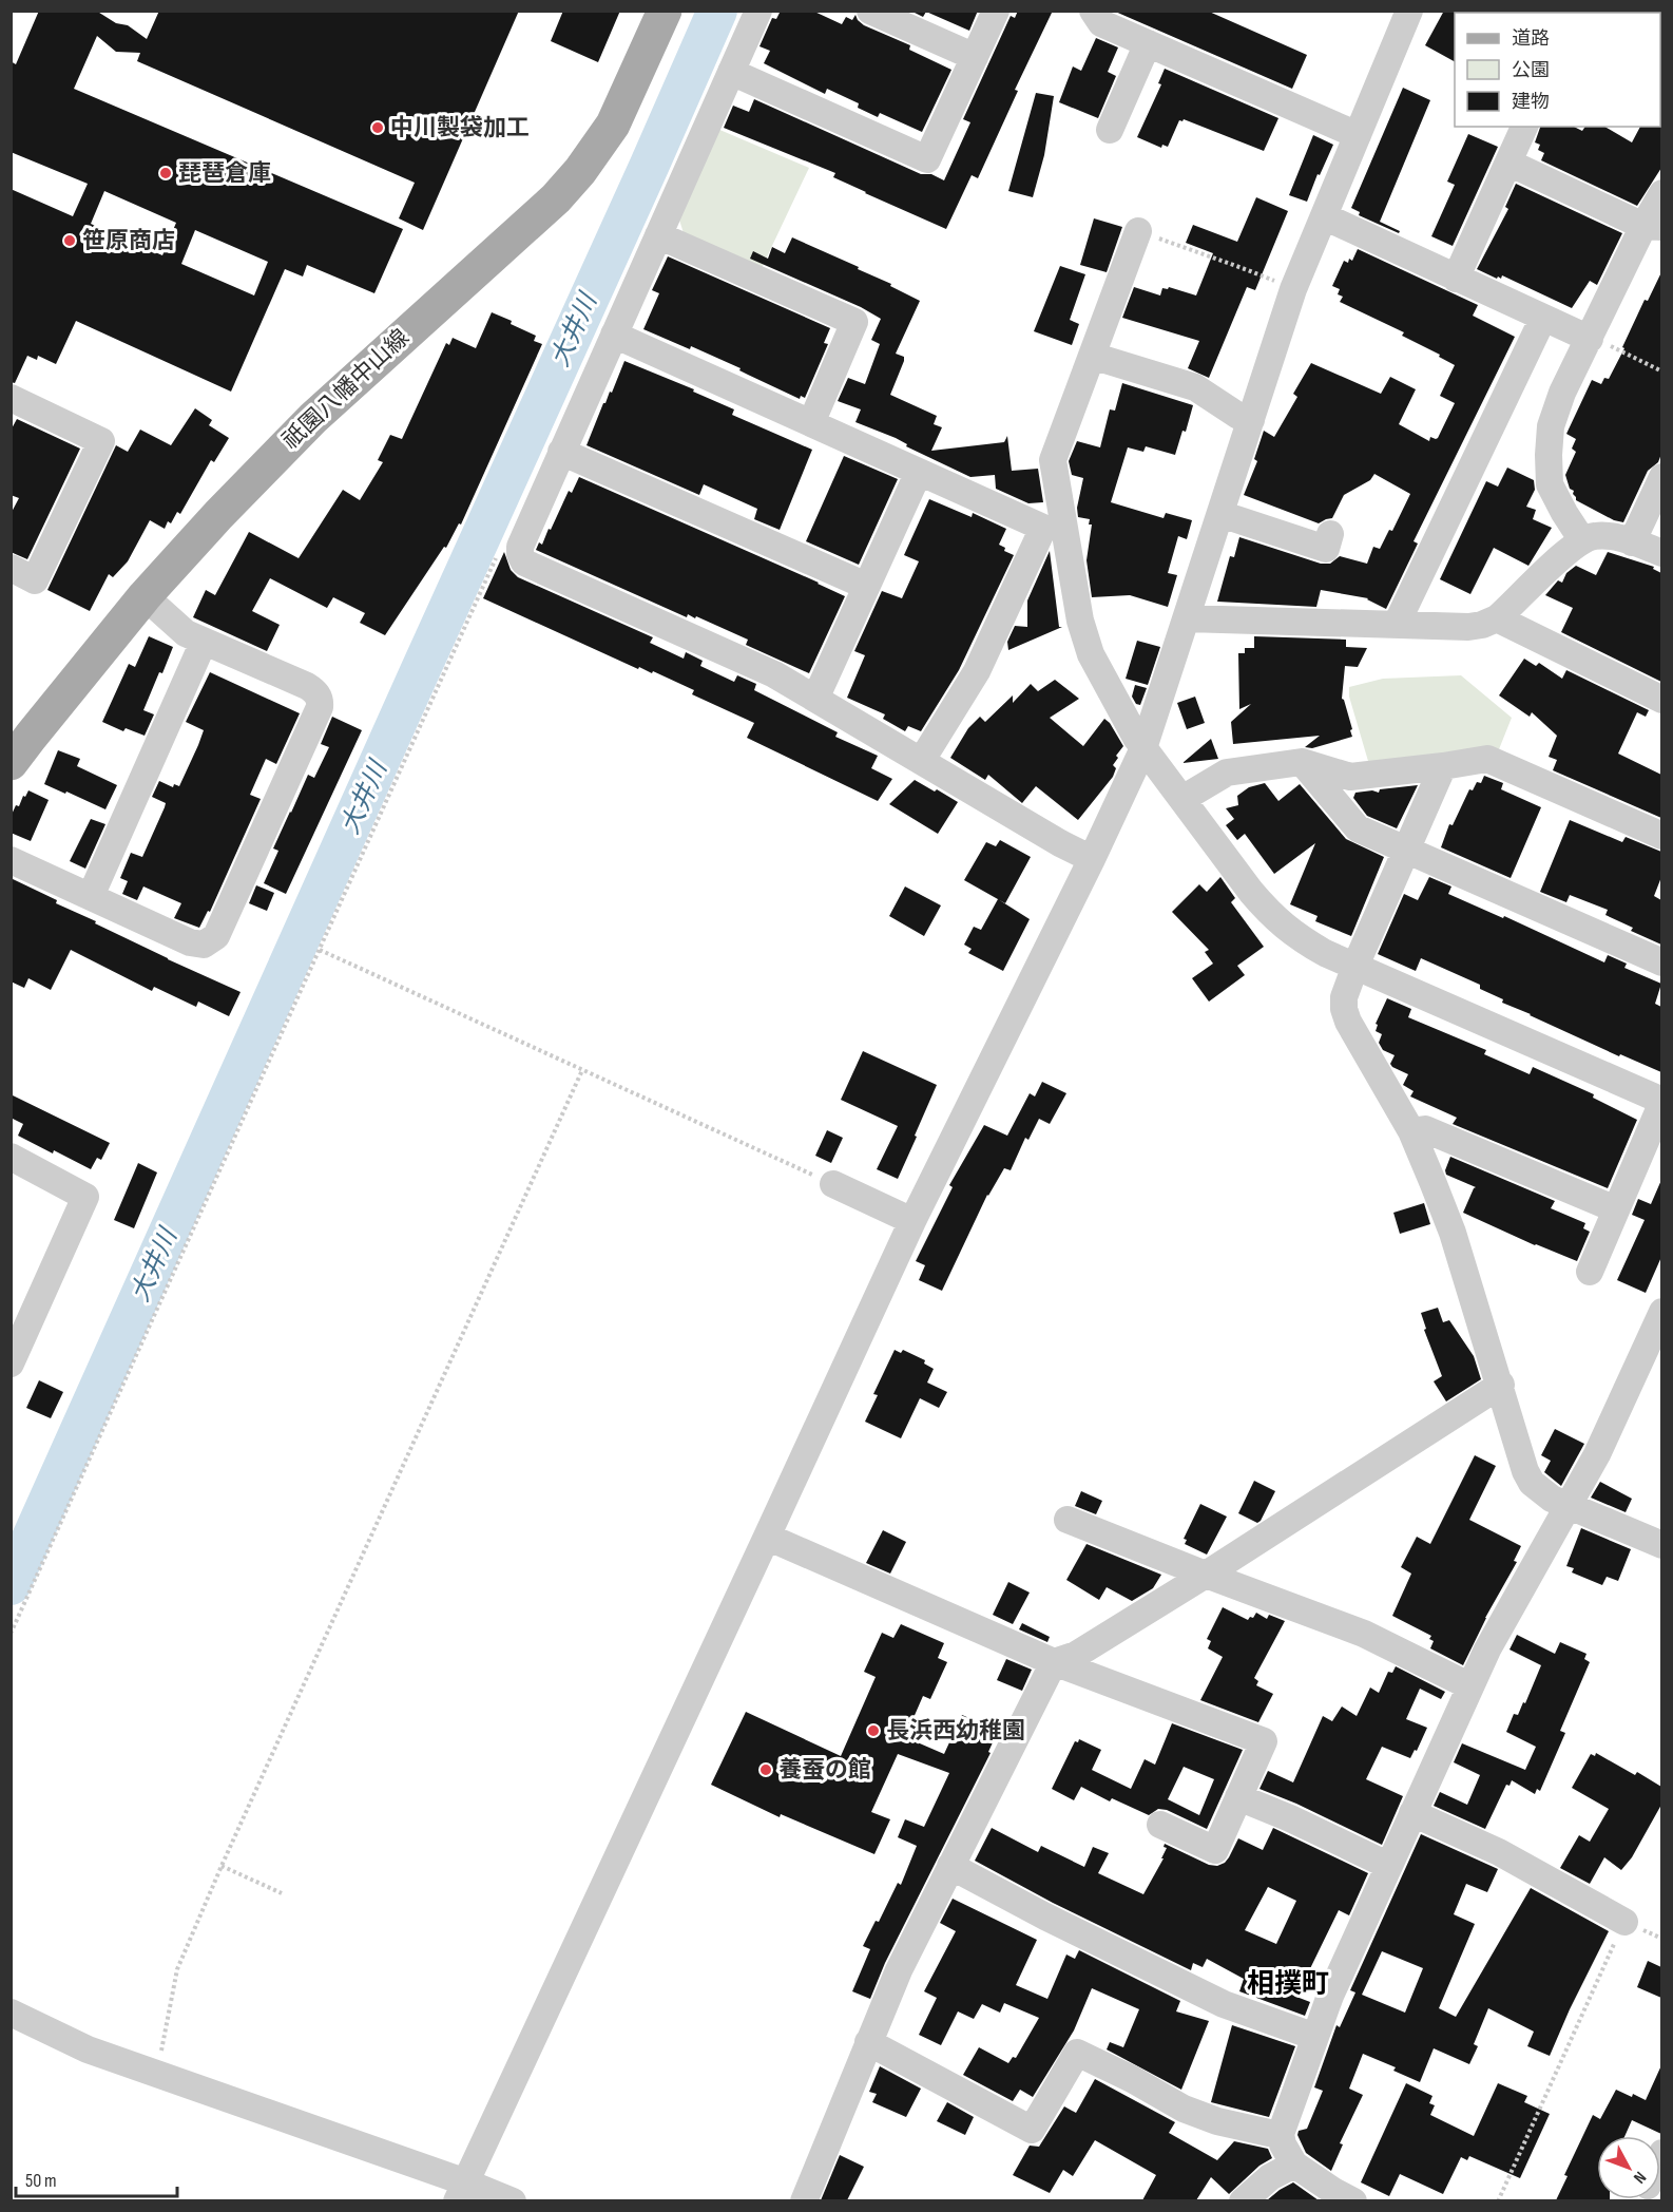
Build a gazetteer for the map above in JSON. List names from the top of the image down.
{
  "streets": {
    "main road": ["祇園八幡中山線"]
  },
  "districts": ["相撲町"],
  "water": ["大井川"],
  "places": [
    "中川製袋加工",
    "琵琶倉庫",
    "笹原商店",
    "長浜西幼稚園",
    "養蚕の館"
  ],
  "legend": ["道路", "公園", "建物"],
  "scale_bar": "50 m",
  "north": "bottom right"
}
